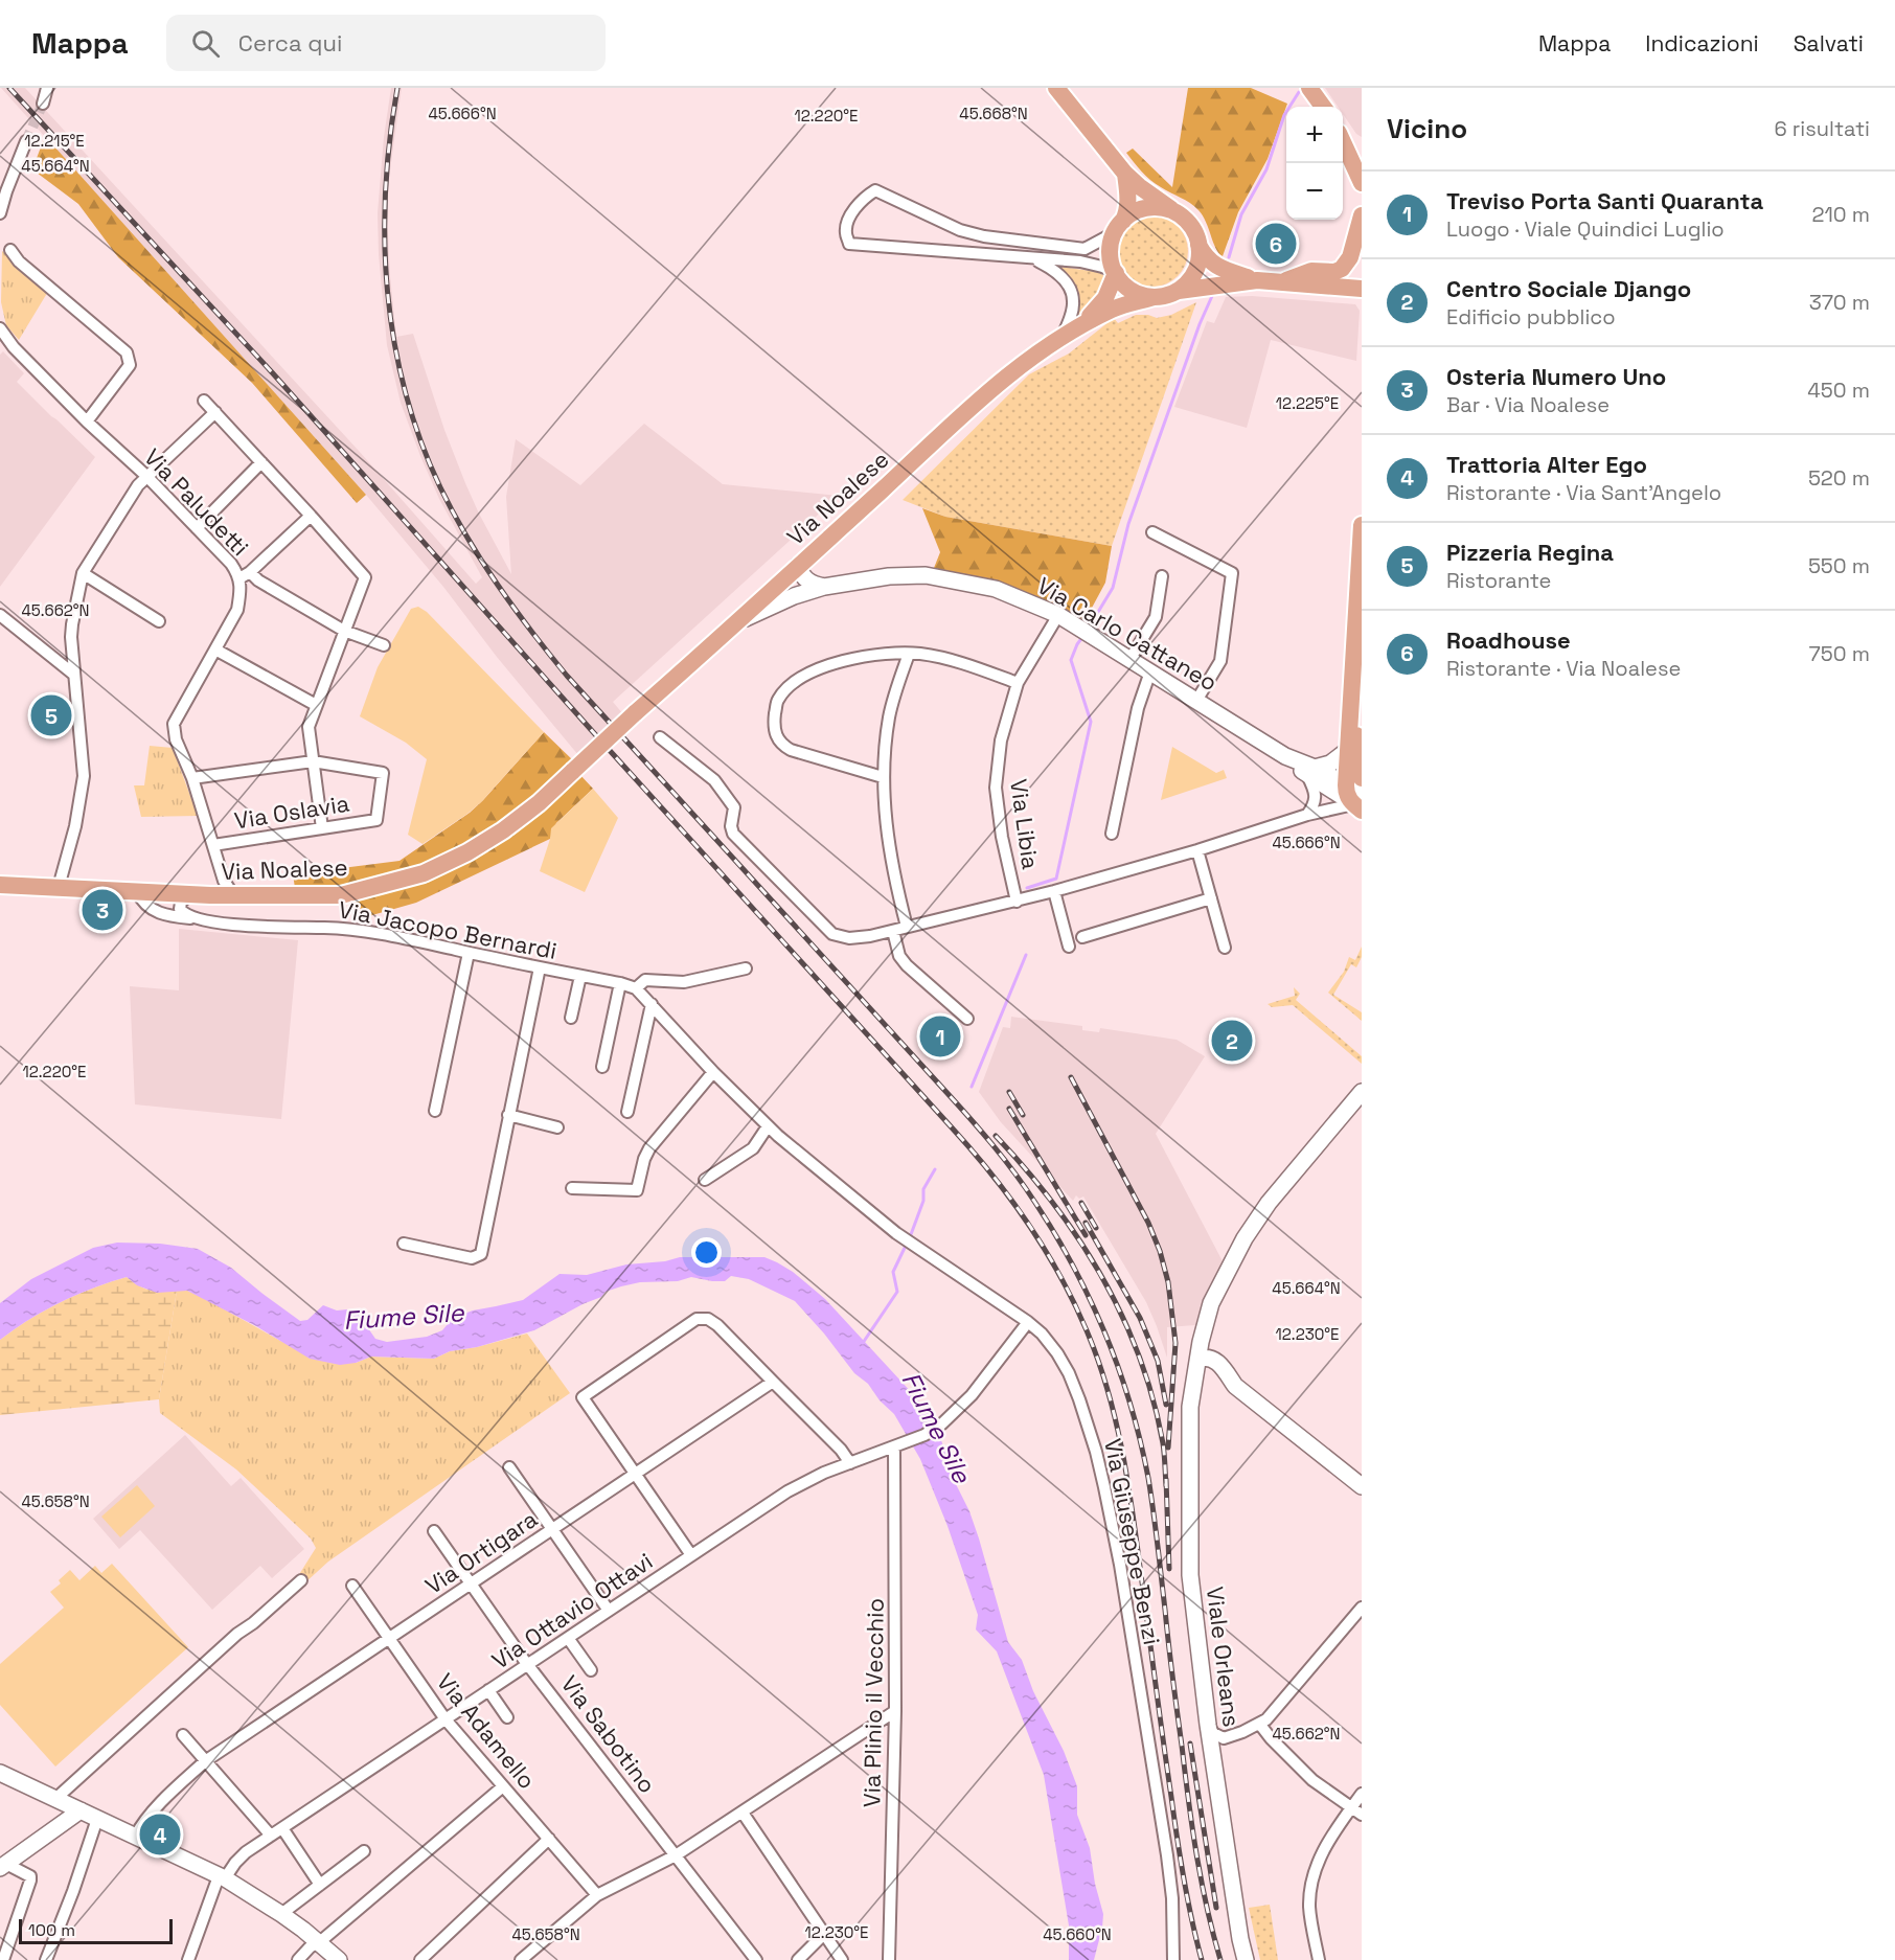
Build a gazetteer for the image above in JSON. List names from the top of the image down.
{
  "streets": {
    "main road": ["Via Noalese"],
    "street": [
      "Via Paludetti",
      "Via Carlo Cattaneo",
      "Via Oslavia",
      "Via Libia",
      "Via Jacopo Bernardi",
      "Via Giuseppe Benzi",
      "Via Ortigara",
      "Via Ottavio Ottavi",
      "Viale Orleans",
      "Via Plinio il Vecchio",
      "Via Adamello",
      "Via Sabotino"
    ]
  },
  "crossings": [
    ["Via Noalese", "Via Paludetti"],
    ["Via Noalese", "Via Carlo Cattaneo"],
    ["Via Noalese", "Via Jacopo Bernardi"],
    ["Via Paludetti", "Via Oslavia"],
    ["Via Carlo Cattaneo", "Via Libia"],
    ["Via Jacopo Bernardi", "Via Giuseppe Benzi"],
    ["Via Giuseppe Benzi", "Via Ottavio Ottavi"],
    ["Via Ortigara", "Via Adamello"],
    ["Via Ortigara", "Via Sabotino"],
    ["Via Ottavio Ottavi", "Via Plinio il Vecchio"],
    ["Via Ottavio Ottavi", "Via Adamello"],
    ["Via Ottavio Ottavi", "Via Sabotino"]
  ],
  "water": ["Fiume Sile"],
  "scale_bar": "100 m",
  "page": {
    "header": "Mappa",
    "search": "Cerca qui",
    "nav": ["Mappa", "Indicazioni", "Salvati"],
    "heading": ["Vicino", "6 risultati"],
    "map_buttons": ["+", "−"],
    "list": [
      {
        "mark": "1",
        "name": "Treviso Porta Santi Quaranta",
        "note": "Luogo · Viale Quindici Luglio",
        "value": "210 m"
      },
      {
        "mark": "2",
        "name": "Centro Sociale Django",
        "note": "Edificio pubblico",
        "value": "370 m"
      },
      {
        "mark": "3",
        "name": "Osteria Numero Uno",
        "note": "Bar · Via Noalese",
        "value": "450 m"
      },
      {
        "mark": "4",
        "name": "Trattoria Alter Ego",
        "note": "Ristorante · Via Sant'Angelo",
        "value": "520 m"
      },
      {
        "mark": "5",
        "name": "Pizzeria Regina",
        "note": "Ristorante",
        "value": "550 m"
      },
      {
        "mark": "6",
        "name": "Roadhouse",
        "note": "Ristorante · Via Noalese",
        "value": "750 m"
      }
    ],
    "pins": [
      "6",
      "5",
      "3",
      "1",
      "2",
      "4"
    ],
    "scale": "100 m"
  },
  "coordinates": [
    "45.666°N",
    "45.668°N",
    "12.220°E",
    "12.215°E",
    "45.664°N",
    "12.225°E",
    "45.662°N",
    "12.230°E",
    "45.658°N",
    "45.660°N"
  ]
}
